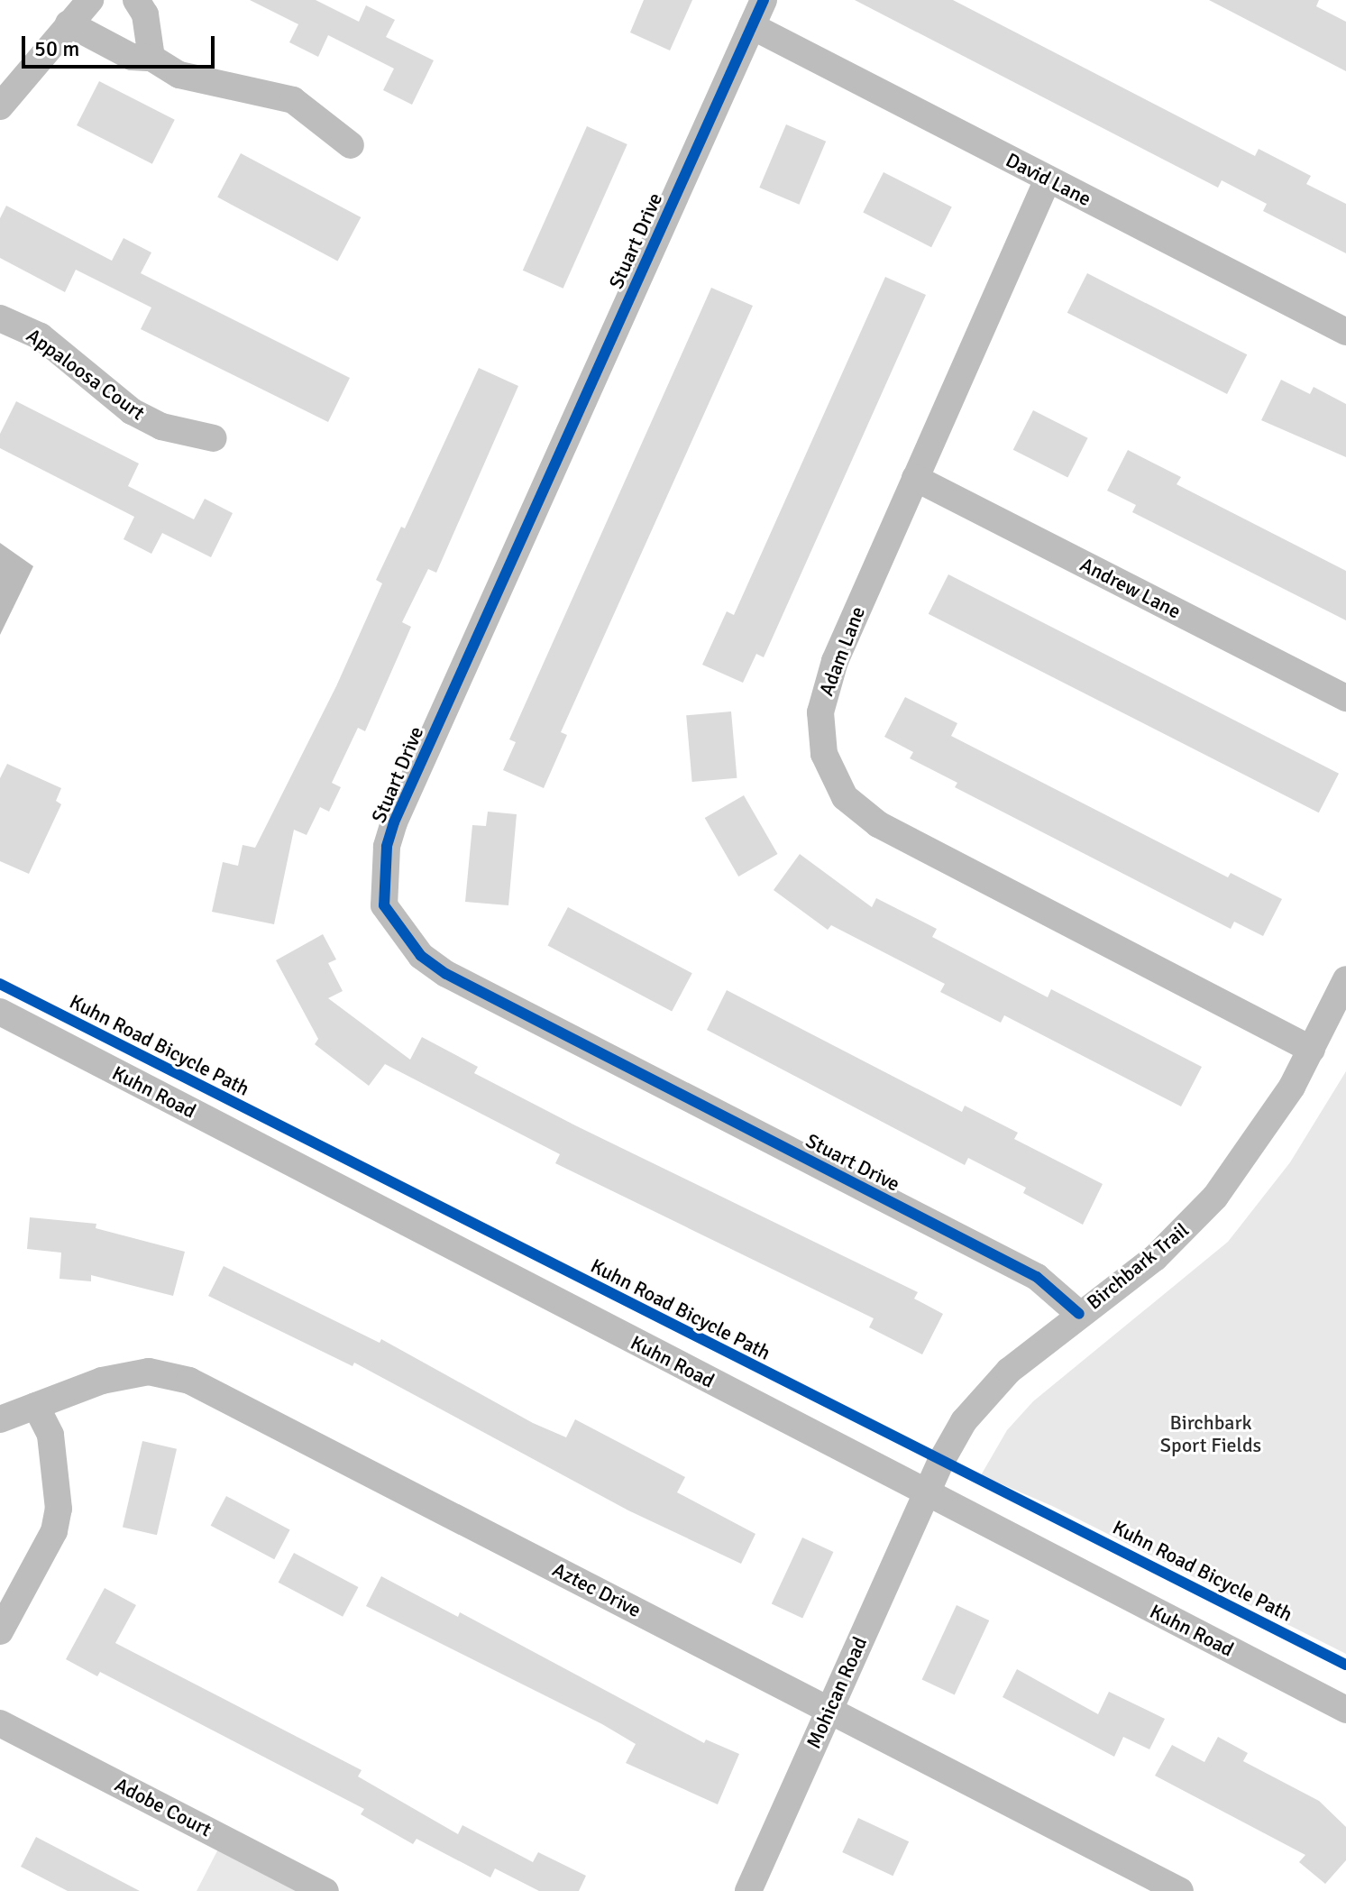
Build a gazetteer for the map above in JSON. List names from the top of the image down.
{
  "streets": {
    "street": [
      "David Lane",
      "Stuart Drive",
      "Appaloosa Court",
      "Andrew Lane",
      "Adam Lane",
      "Kuhn Road",
      "Birchbark Trail",
      "Aztec Drive",
      "Mohican Road",
      "Adobe Court"
    ],
    "cycle path": ["Kuhn Road Bicycle Path"]
  },
  "crossings": [
    ["David Lane", "Stuart Drive"],
    ["David Lane", "Adam Lane"],
    ["Stuart Drive", "Birchbark Trail"],
    ["Andrew Lane", "Adam Lane"],
    ["Adam Lane", "Birchbark Trail"],
    ["Kuhn Road", "Birchbark Trail"],
    ["Kuhn Road", "Mohican Road"],
    ["Birchbark Trail", "Mohican Road"],
    ["Aztec Drive", "Mohican Road"]
  ],
  "parks": ["Birchbark Sport Fields"],
  "scale_bar": "50 m"
}
